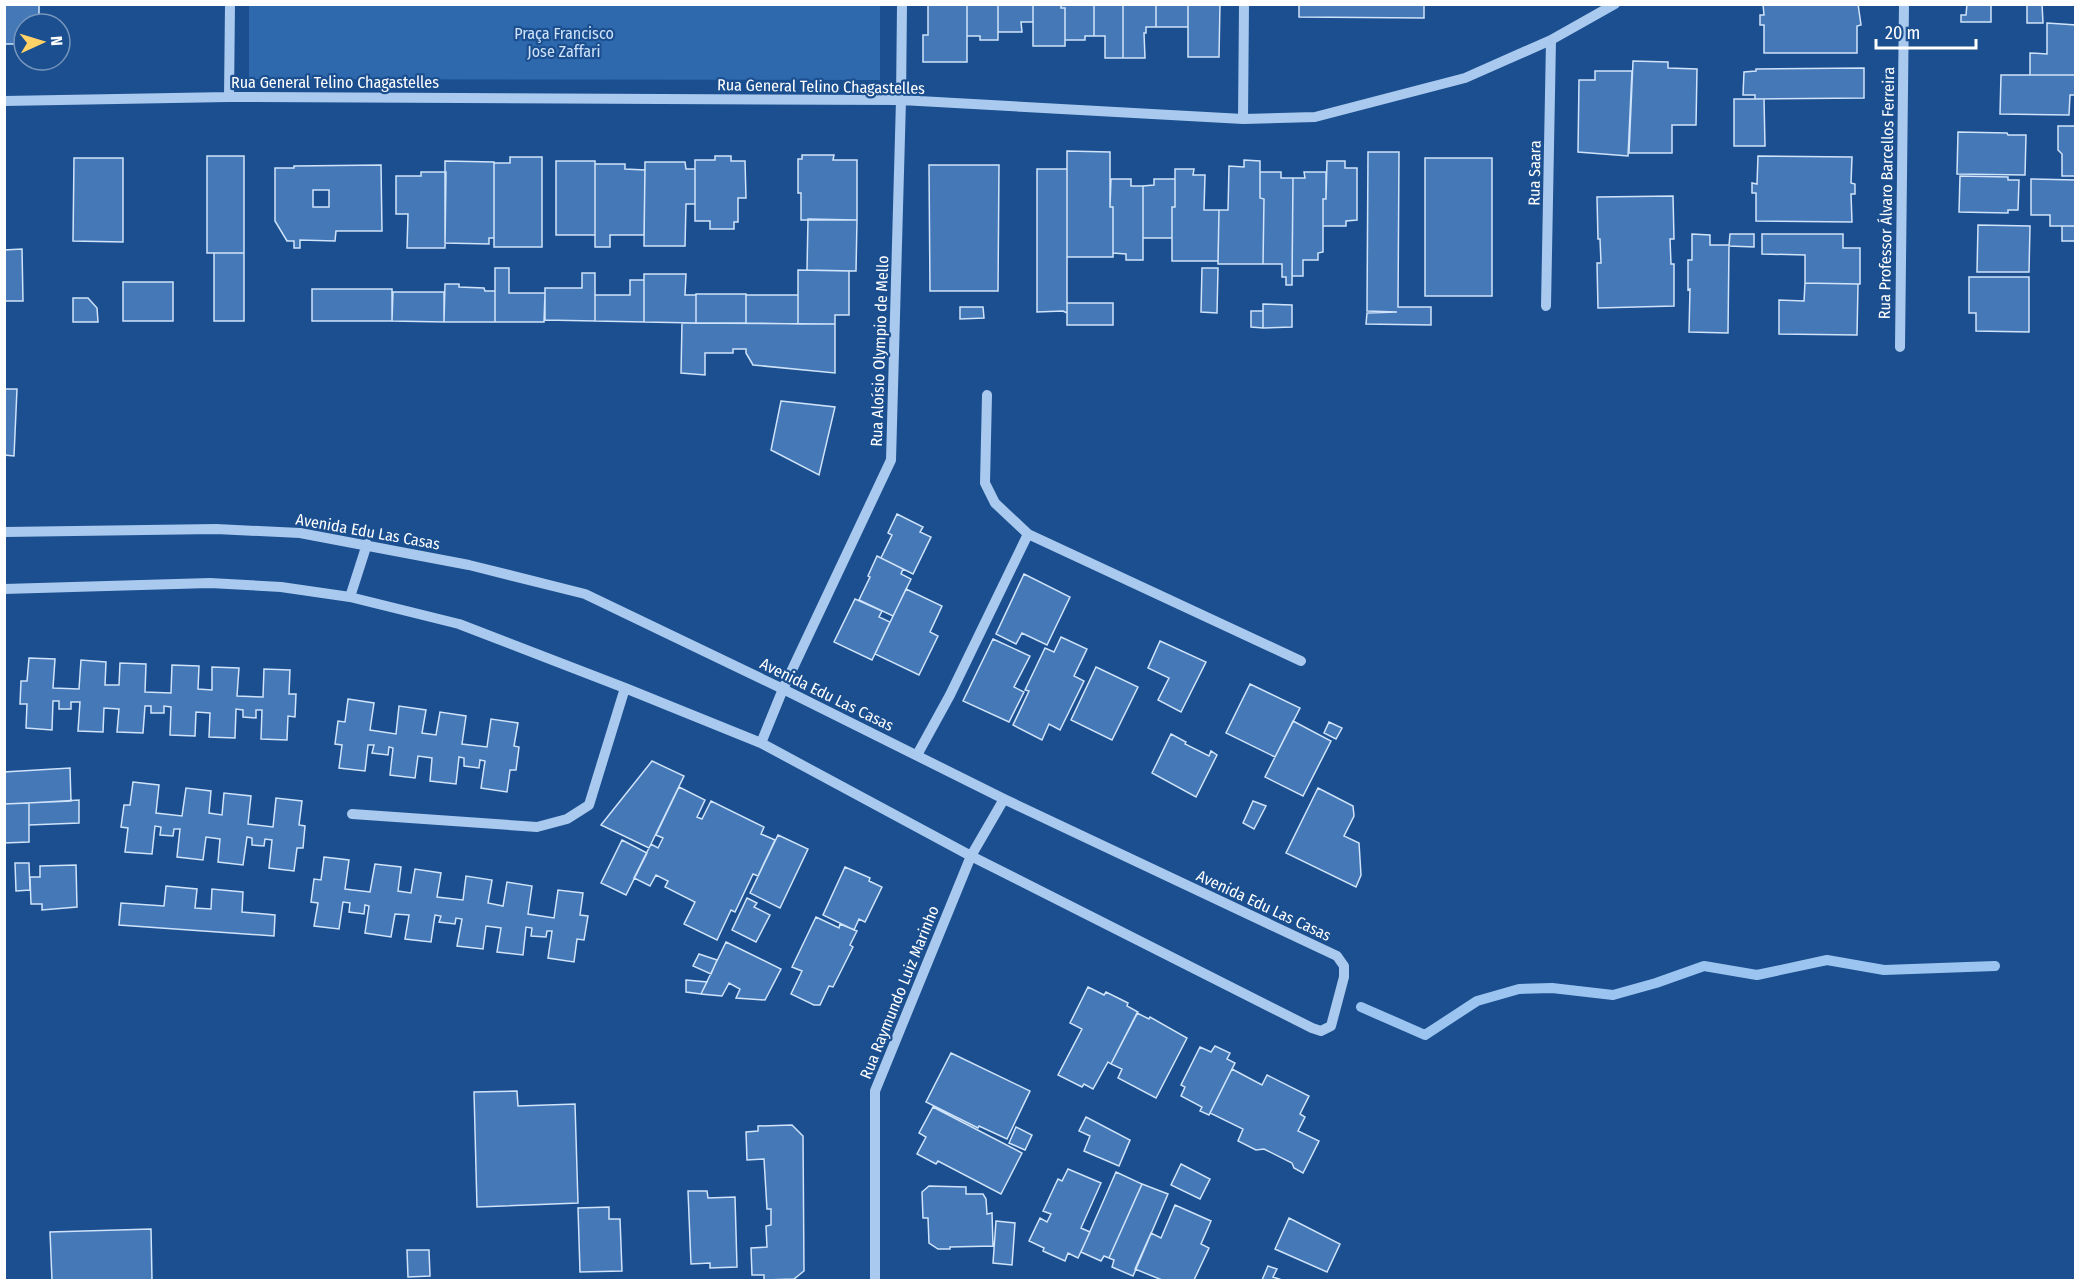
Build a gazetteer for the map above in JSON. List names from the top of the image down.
{
  "streets": {
    "street": [
      "Rua General Telino Chagastelles",
      "Rua Saara",
      "Rua Professor Álvaro Barcellos Ferreira",
      "Rua Aloísio Olympio de Mello",
      "Avenida Edu Las Casas",
      "Rua Raymundo Luiz Marinho"
    ]
  },
  "crossings": [
    ["Rua General Telino Chagastelles", "Rua Saara"],
    ["Rua General Telino Chagastelles", "Rua Aloísio Olympio de Mello"],
    ["Rua Aloísio Olympio de Mello", "Avenida Edu Las Casas"],
    ["Avenida Edu Las Casas", "Rua Raymundo Luiz Marinho"]
  ],
  "parks": ["Praça Francisco Jose Zaffari"],
  "scale_bar": "20 m",
  "north": "right"
}
